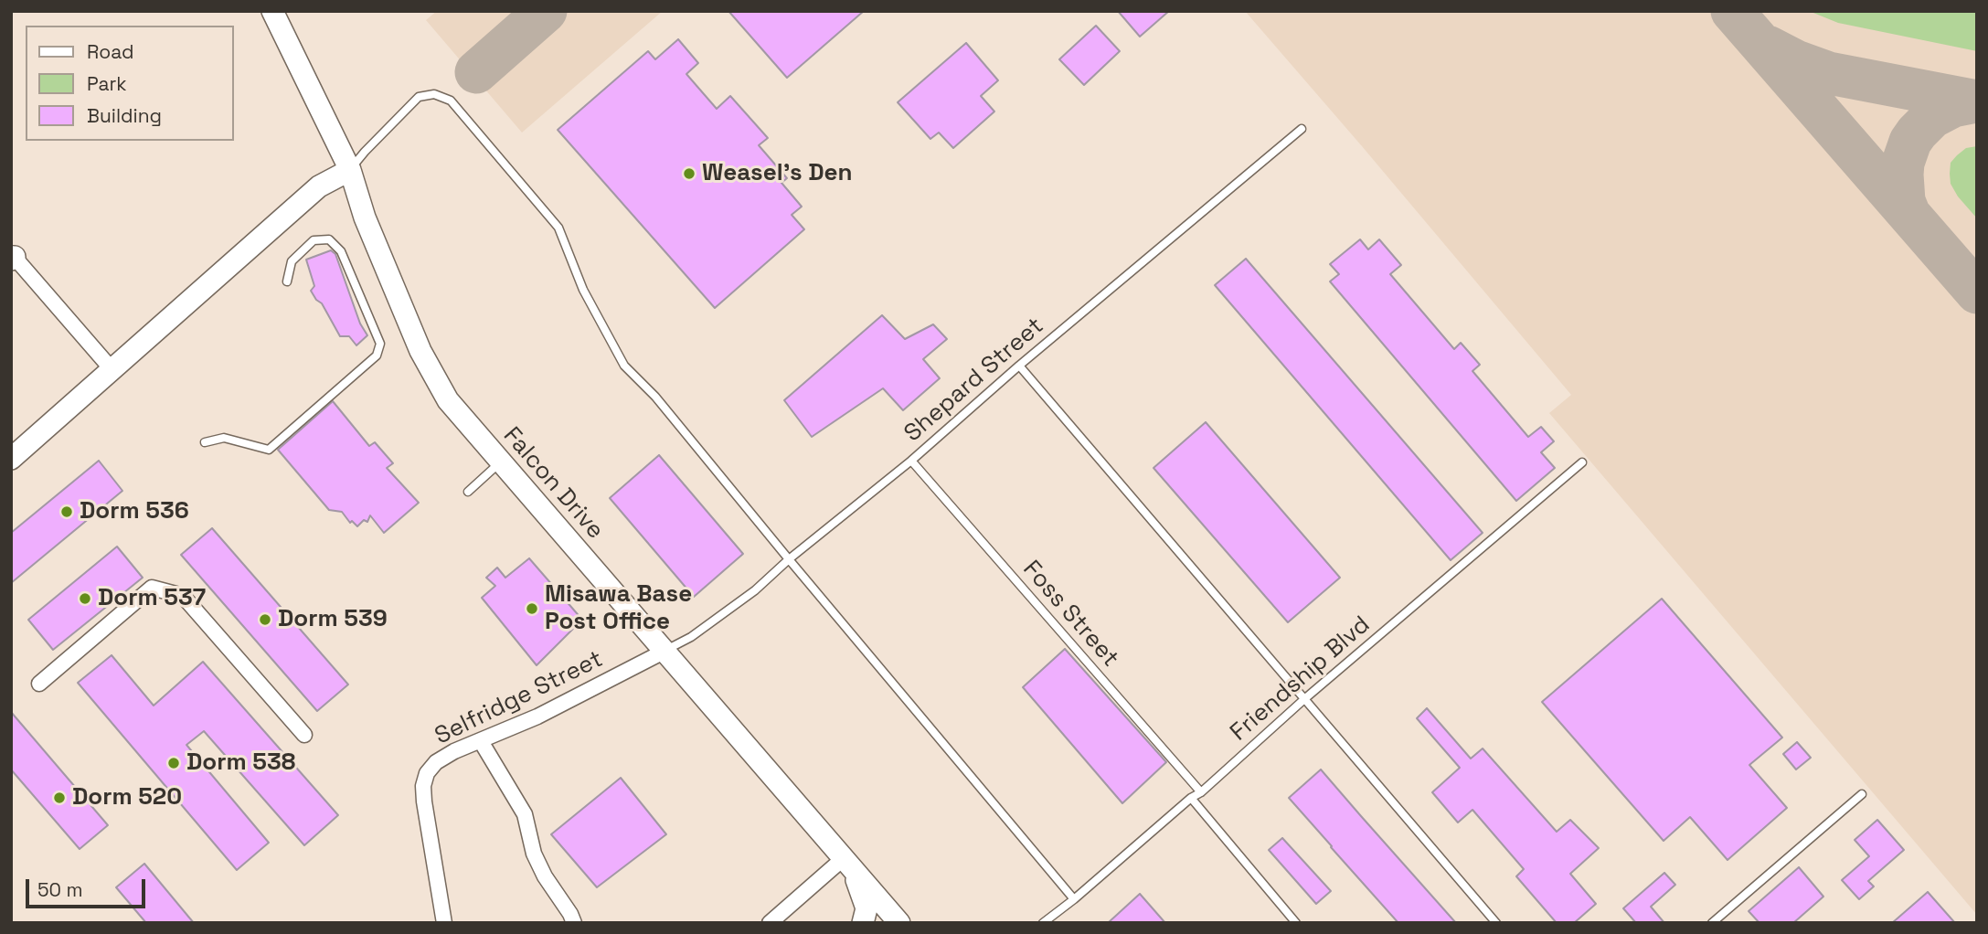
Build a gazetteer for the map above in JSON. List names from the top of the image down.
{
  "streets": {
    "street": ["Falcon Drive", "Selfridge Street"],
    "lane": ["Shepard Street", "Foss Street", "Friendship Blvd"]
  },
  "crossings": [
    ["Shepard Street", "Falcon Drive"],
    ["Shepard Street", "Foss Street"],
    ["Shepard Street", "Selfridge Street"],
    ["Falcon Drive", "Selfridge Street"],
    ["Foss Street", "Friendship Blvd"]
  ],
  "places": [
    "Weasel's Den",
    "Dorm 536",
    "Dorm 537",
    "Misawa Base Post Office",
    "Dorm 539",
    "Dorm 538",
    "Dorm 520"
  ],
  "legend": ["Road", "Park", "Building"],
  "scale_bar": "50 m"
}
